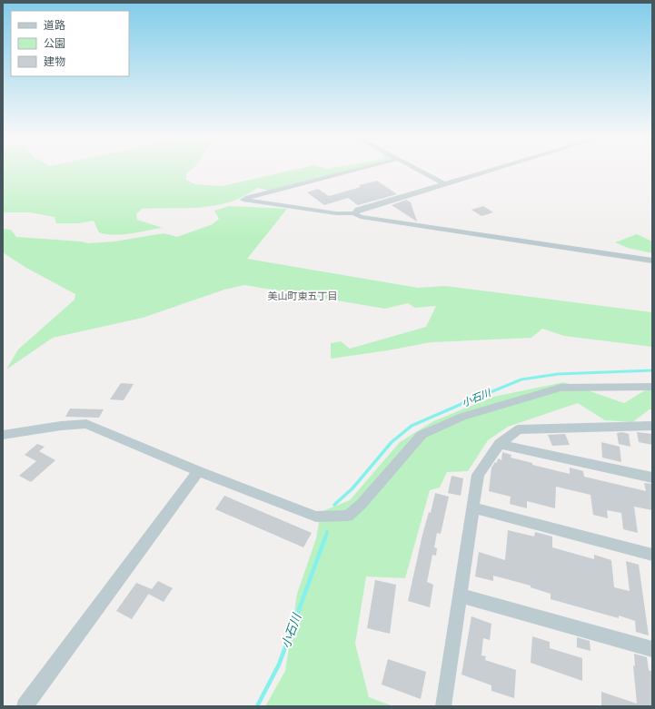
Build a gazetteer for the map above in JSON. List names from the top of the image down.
{
  "districts": ["美山町東五丁目"],
  "water": ["小石川"],
  "legend": ["道路", "公園", "建物"]
}
